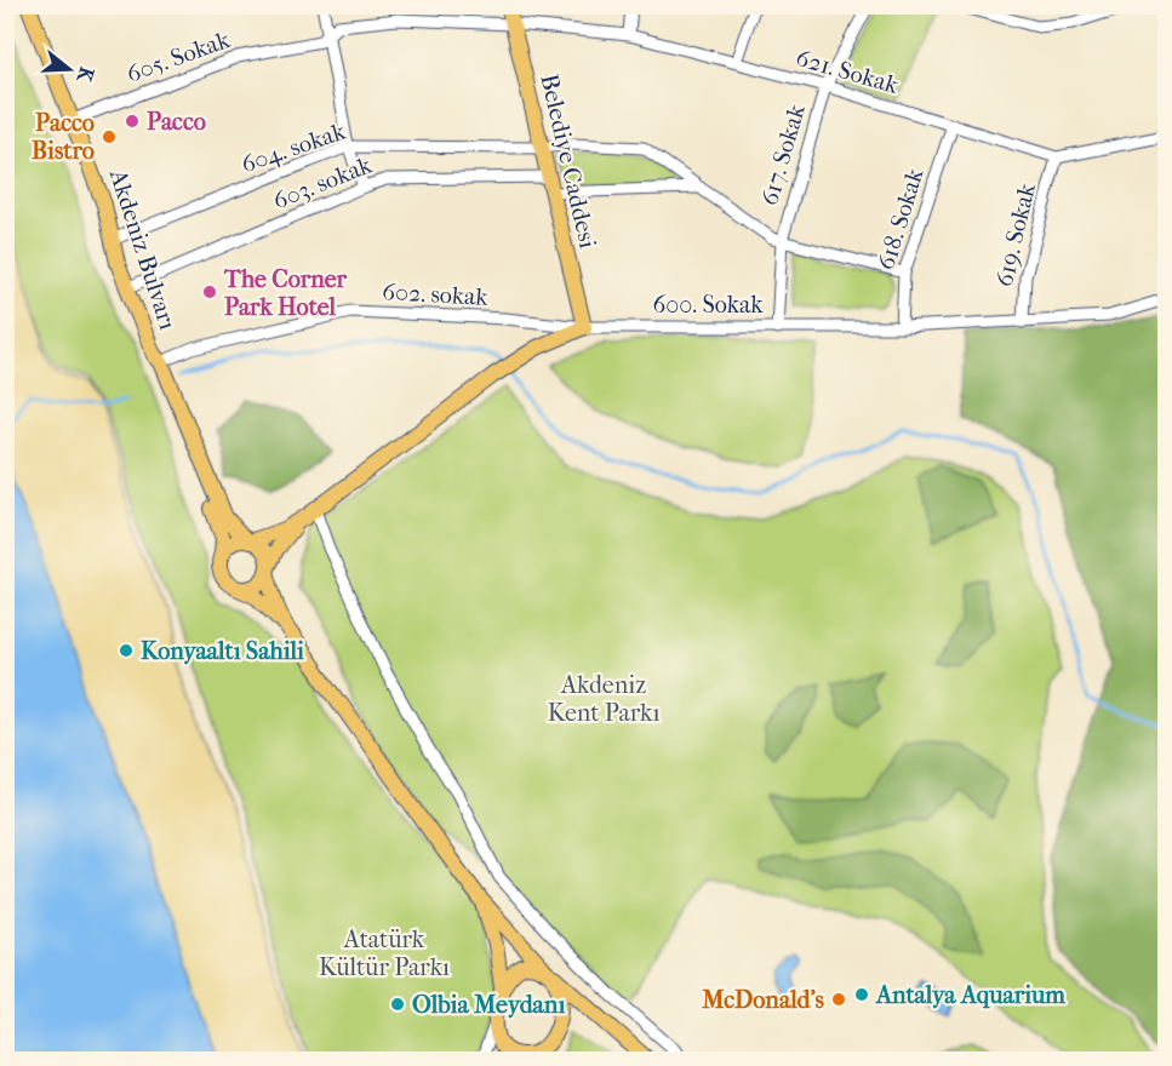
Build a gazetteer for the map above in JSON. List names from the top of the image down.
{
  "streets": {
    "main road": ["Belediye Caddesi", "Akdeniz Bulvarı", "600. Sokak"],
    "street": [
      "605. Sokak",
      "621. Sokak",
      "604. sokak",
      "617. Sokak",
      "603. sokak",
      "618. Sokak",
      "619. Sokak",
      "602. sokak"
    ]
  },
  "crossings": [
    ["605. Sokak", "621. Sokak"],
    ["605. Sokak", "Belediye Caddesi"],
    ["605. Sokak", "Akdeniz Bulvarı"],
    ["621. Sokak", "617. Sokak"],
    ["621. Sokak", "Belediye Caddesi"],
    ["621. Sokak", "618. Sokak"],
    ["621. Sokak", "619. Sokak"],
    ["604. sokak", "617. Sokak"],
    ["604. sokak", "Belediye Caddesi"],
    ["604. sokak", "618. Sokak"],
    ["604. sokak", "Akdeniz Bulvarı"],
    ["617. Sokak", "600. Sokak"],
    ["Belediye Caddesi", "603. sokak"],
    ["Belediye Caddesi", "602. sokak"],
    ["Belediye Caddesi", "600. Sokak"],
    ["603. sokak", "Akdeniz Bulvarı"],
    ["618. Sokak", "600. Sokak"],
    ["619. Sokak", "600. Sokak"],
    ["Akdeniz Bulvarı", "602. sokak"],
    ["602. sokak", "600. Sokak"]
  ],
  "parks": ["Akdeniz Kent Parkı", "Atatürk Kültür Parkı"],
  "places": [
    "Pacco",
    "Pacco Bistro",
    "The Corner Park Hotel",
    "Konyaaltı Sahili",
    "Antalya Aquarium",
    "McDonald's",
    "Olbia Meydanı"
  ],
  "north": "right"
}
